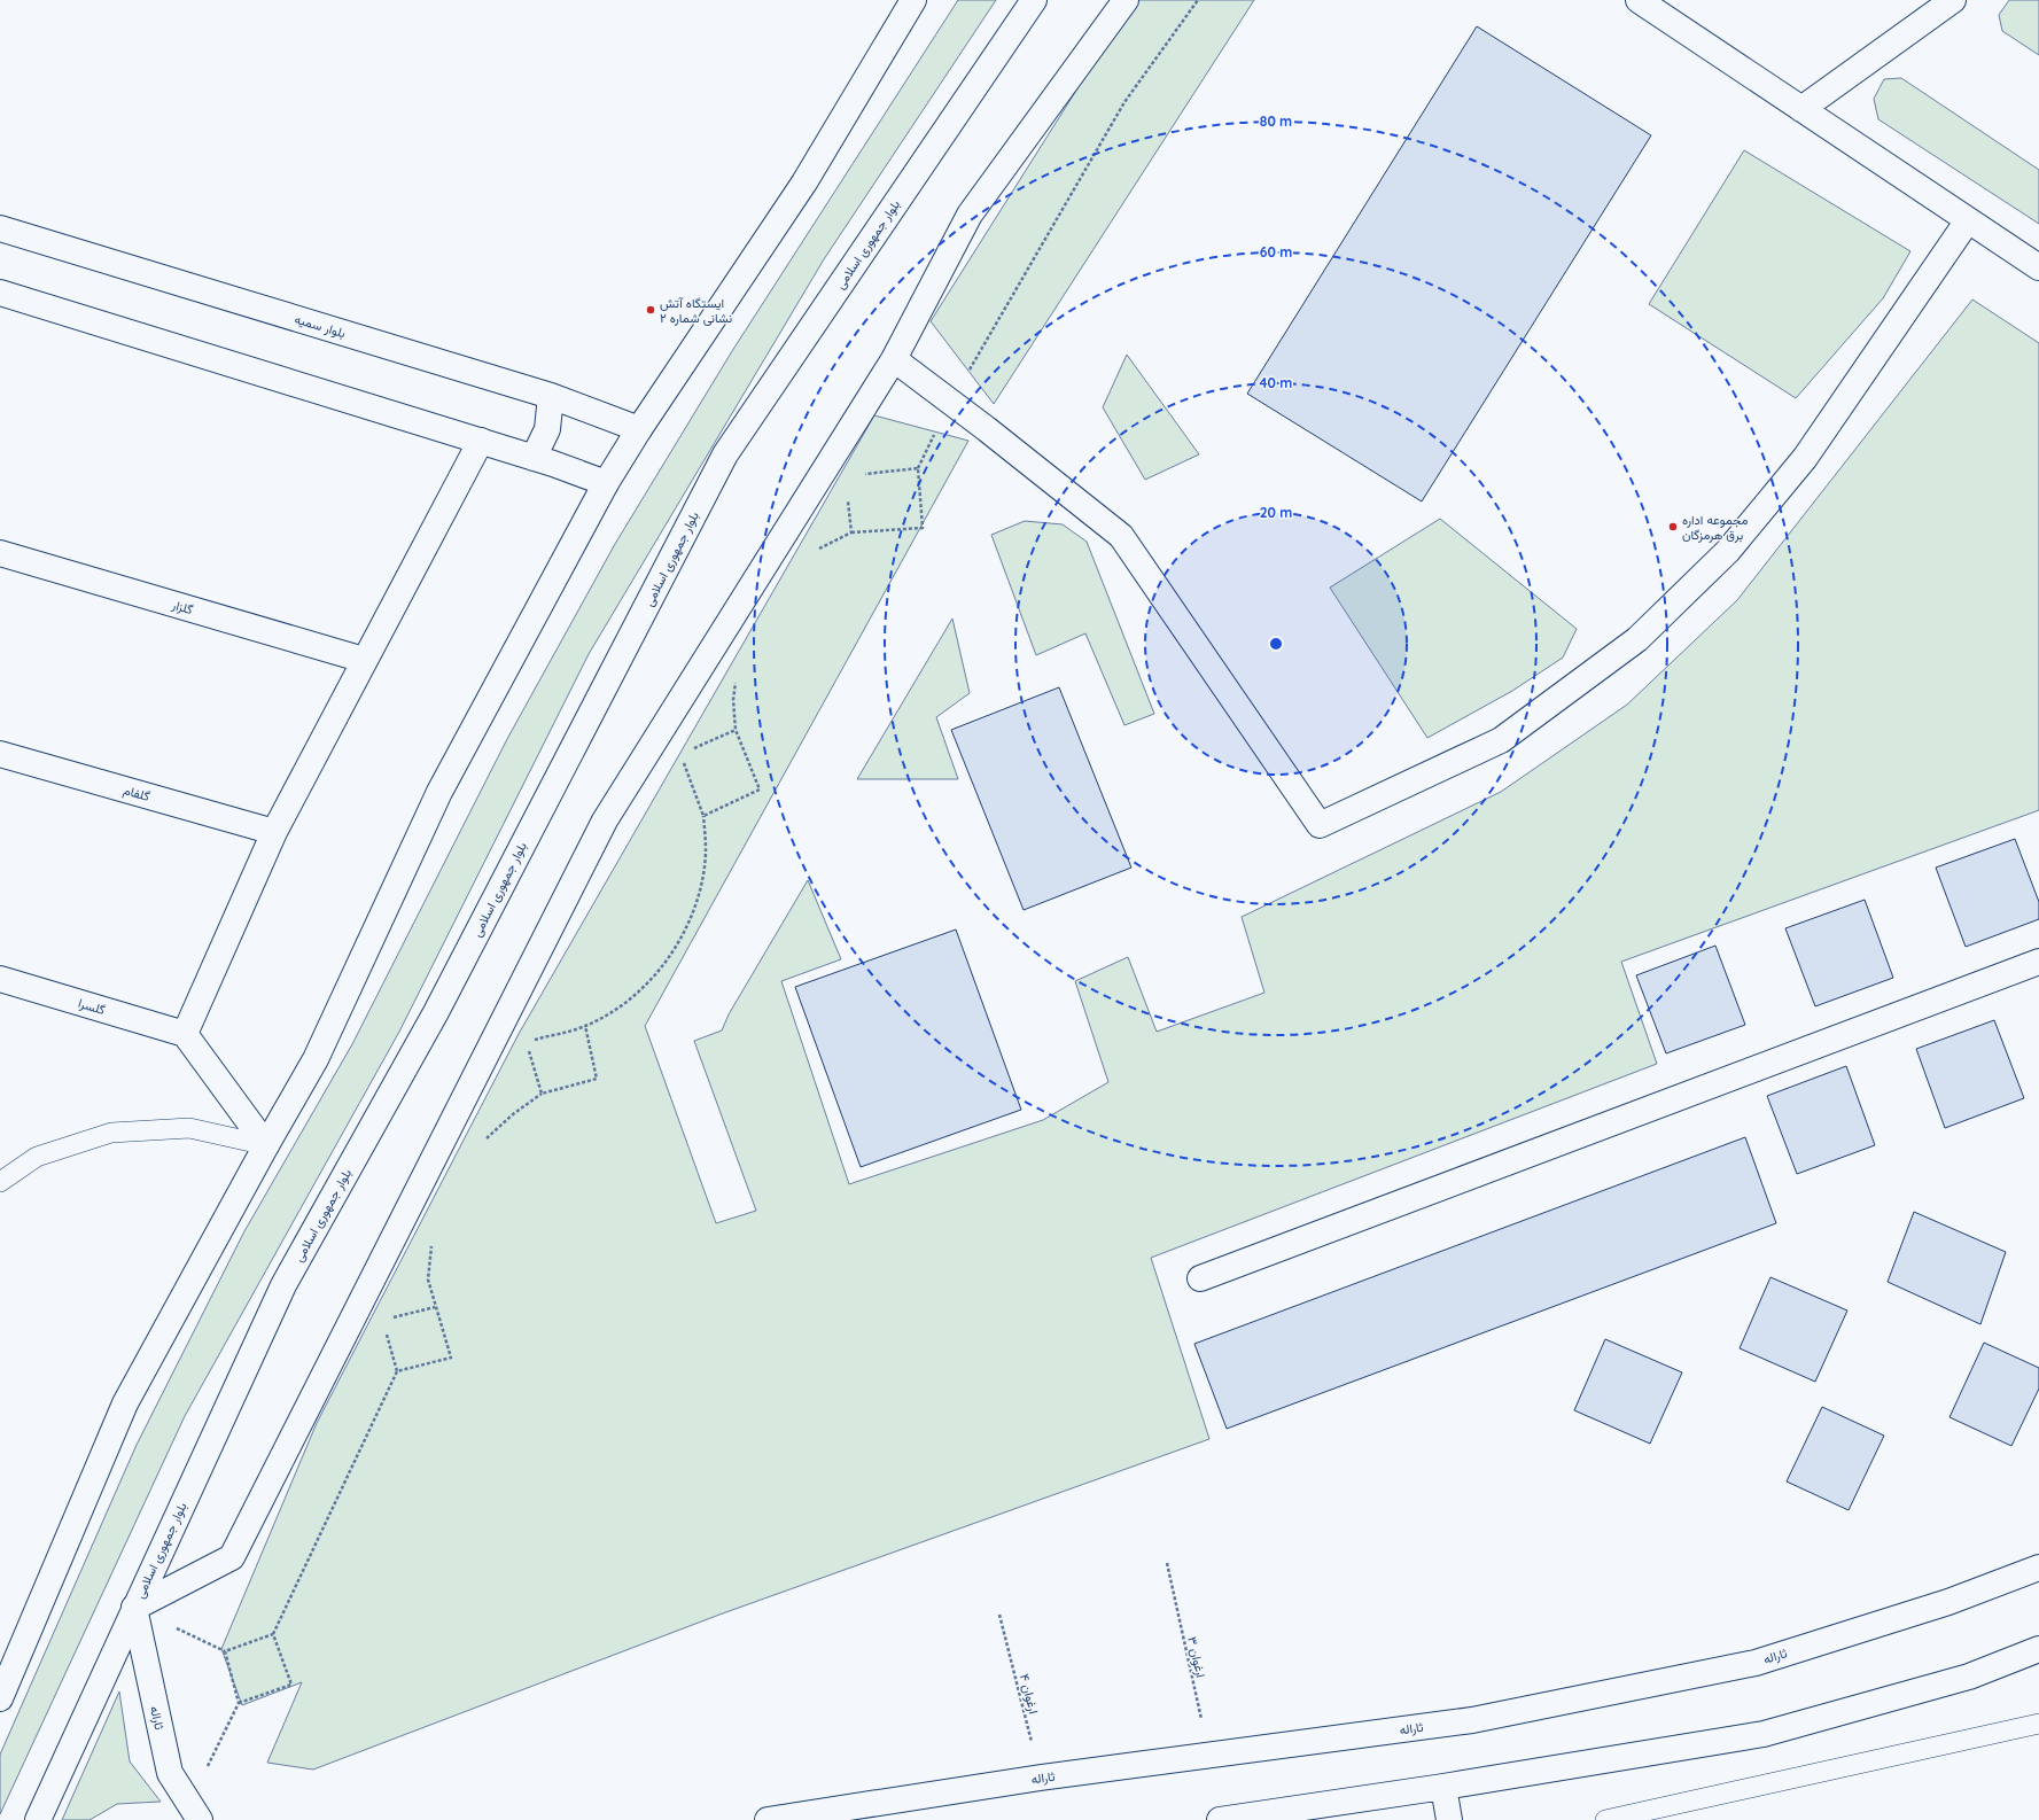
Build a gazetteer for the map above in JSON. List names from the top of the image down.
{
  "streets": {
    "street": [
      "بلوار جمهوری اسلامی",
      "بلوار سمیه",
      "گلزار",
      "گلفام",
      "گلسرا",
      "ثاراله"
    ],
    "path": ["ارغوان ۳", "ارغوان ۴"]
  },
  "crossings": [
    ["بلوار جمهوری اسلامی", "ثاراله"],
    ["ثاراله", "ارغوان ۳"],
    ["ثاراله", "ارغوان ۴"]
  ],
  "places": ["ایستگاه آتش نشانی شماره ۲", "مجموعه اداره برق هرمزگان"],
  "rings": [
    "80 m",
    "60 m",
    "40 m",
    "20 m"
  ]
}
